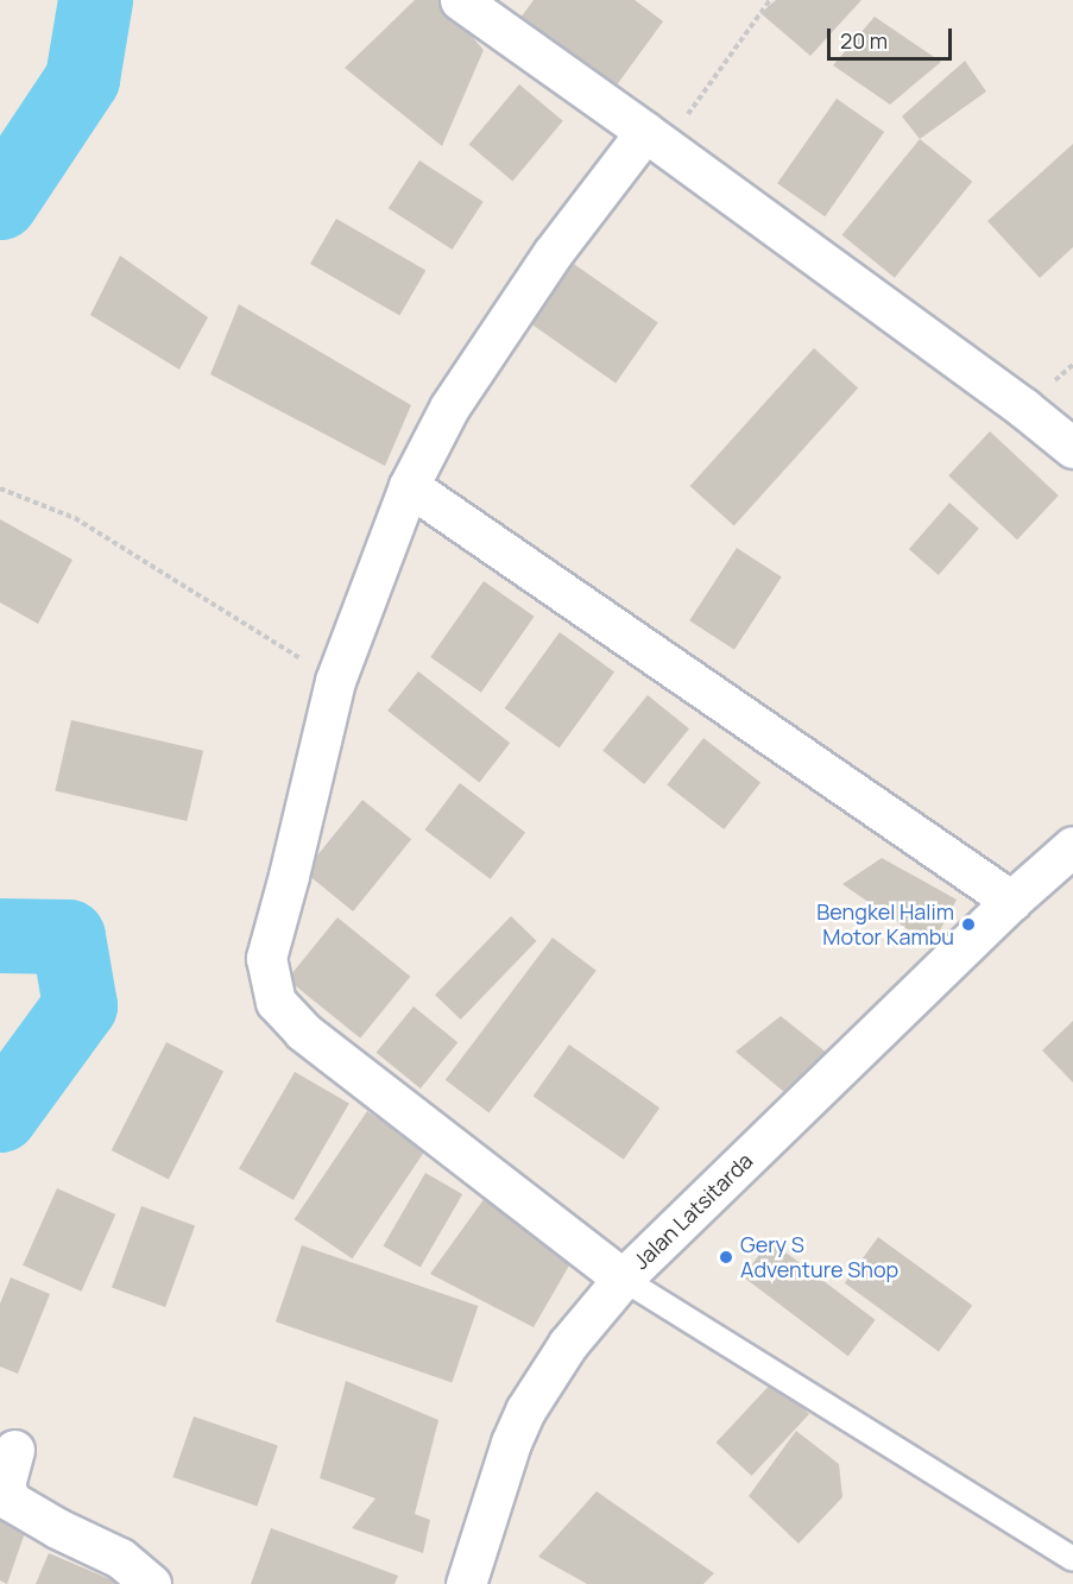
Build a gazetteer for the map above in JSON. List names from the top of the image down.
{
  "streets": {
    "street": ["Jalan Latsitarda"]
  },
  "places": ["Bengkel Halim Motor Kambu", "Gery S Adventure Shop"],
  "scale_bar": "20 m"
}
